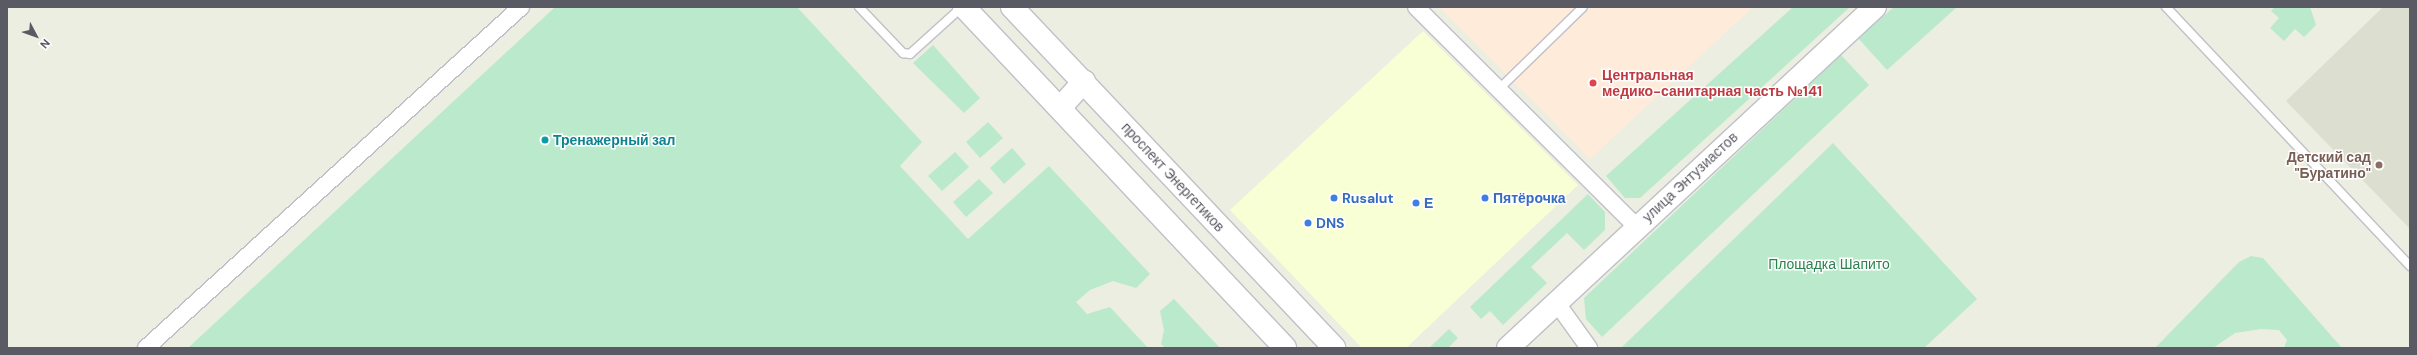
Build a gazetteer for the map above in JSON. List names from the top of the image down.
{
  "streets": {
    "main road": ["проспект Энергетиков", "улица Энтузиастов"]
  },
  "parks": ["Площадка Шапито"],
  "places": [
    "Центральная медико-санитарная часть №141",
    "Тренажерный зал",
    "Детский сад \"Буратино\"",
    "Rusalut",
    "Пятёрочка",
    "Е",
    "DNS"
  ],
  "north": "bottom right"
}
